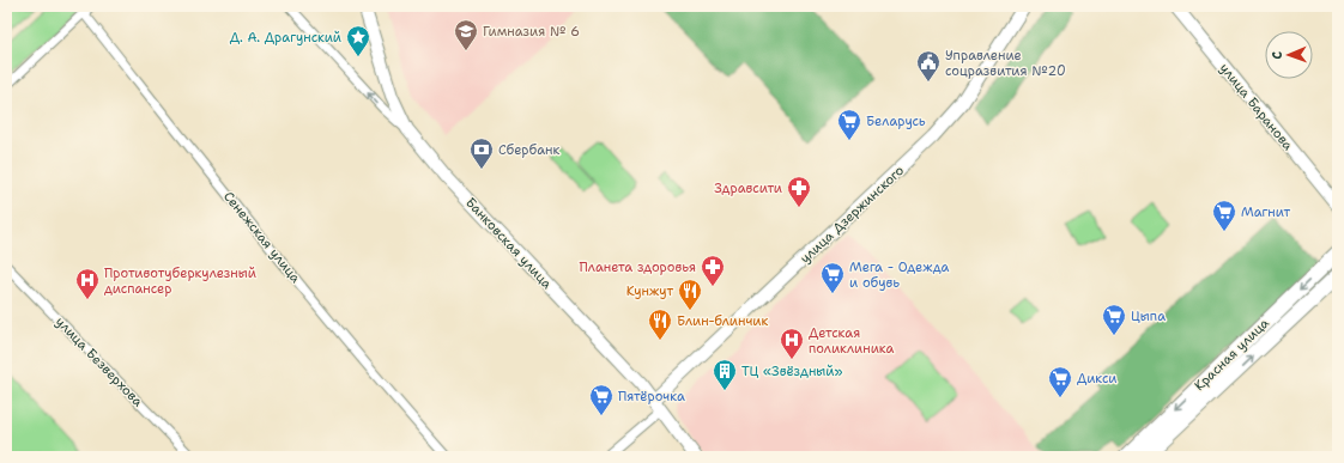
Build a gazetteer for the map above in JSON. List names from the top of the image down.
{
  "streets": {
    "highway": ["Красная улица"],
    "street": [
      "улица Баранова",
      "улица Дзержинского",
      "Сенежская улица",
      "Банковская улица",
      "улица Безверхова"
    ]
  },
  "crossings": [
    ["улица Дзержинского", "Банковская улица"]
  ],
  "places": {
    "school or university": ["Гимназия № 6"],
    "place": ["Д. А. Драгунский"],
    "public building": ["Управление соцразвития №20"],
    "supermarket": [
      "Беларусь",
      "Магнит",
      "Мега - Одежда и обувь",
      "Цыпа",
      "Дикси",
      "Пятёрочка"
    ],
    "bank": ["Сбербанк"],
    "pharmacy": ["Здравсити", "Планета здоровья"],
    "hospital": ["Противотуберкулезный диспансер", "Детская поликлиника"],
    "restaurant": ["Кунжут", "Блин-блинчик"],
    "building": ["ТЦ «Звёздный»"]
  },
  "north": "left"
}
